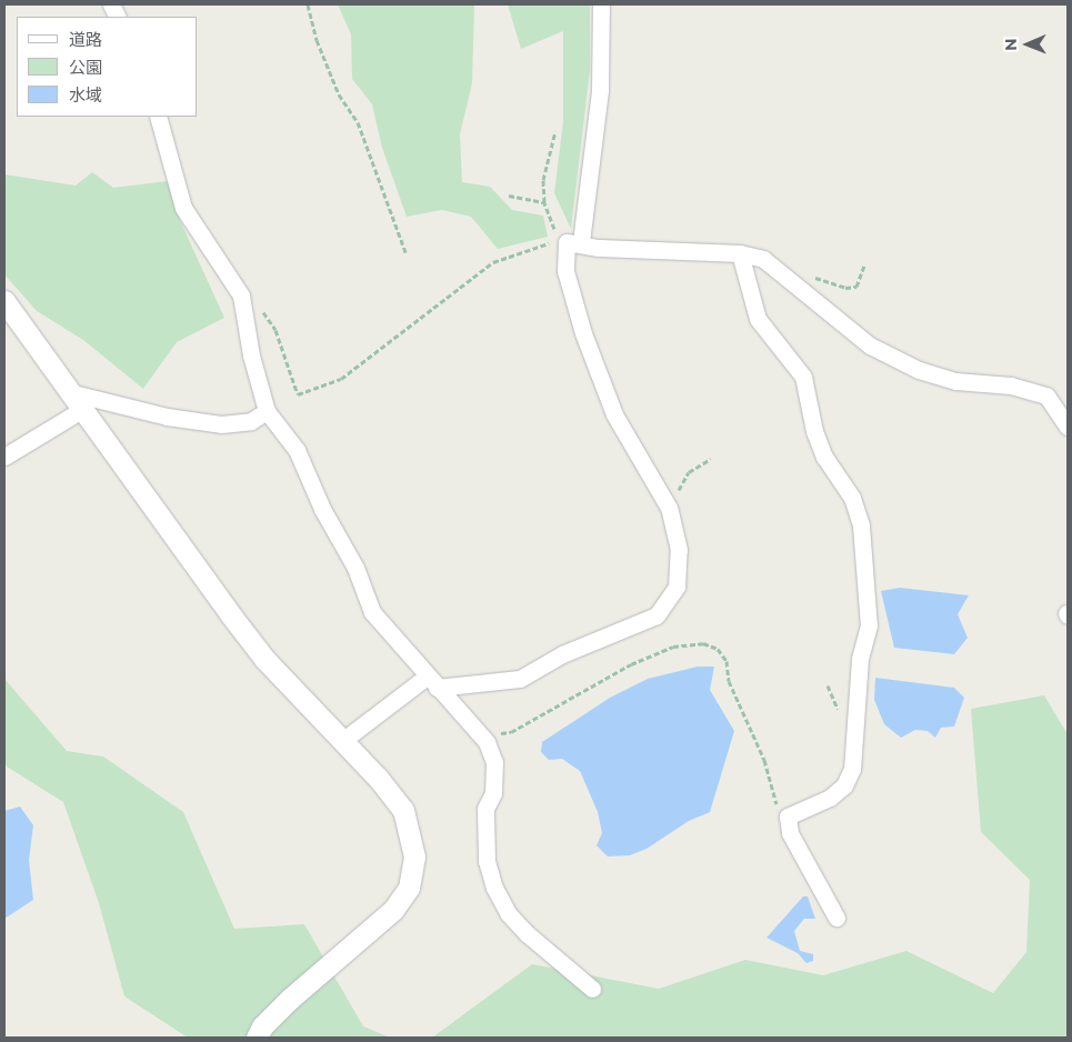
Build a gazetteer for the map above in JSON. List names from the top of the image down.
{
  "legend": ["道路", "公園", "水域"],
  "north": "left"
}
